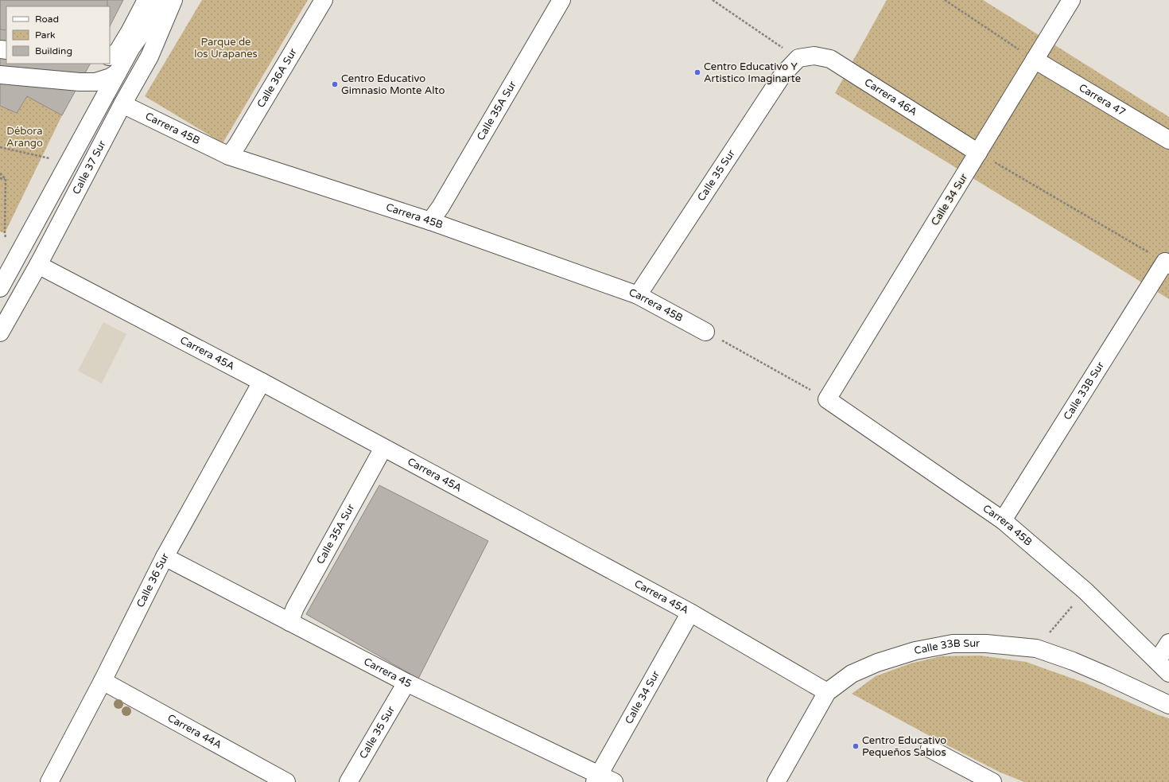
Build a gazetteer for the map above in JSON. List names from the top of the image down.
{
  "streets": {
    "street": [
      "Calle 36A Sur",
      "Carrera 46A",
      "Carrera 47",
      "Calle 35A Sur",
      "Carrera 45B",
      "Calle 37 Sur",
      "Calle 35 Sur",
      "Calle 34 Sur",
      "Carrera 45A",
      "Calle 33B Sur",
      "Calle 36 Sur",
      "Carrera 45",
      "Carrera 44A"
    ]
  },
  "crossings": [
    ["Calle 36A Sur", "Carrera 45B"],
    ["Carrera 46A", "Calle 35 Sur"],
    ["Carrera 46A", "Calle 34 Sur"],
    ["Carrera 47", "Calle 34 Sur"],
    ["Calle 35A Sur", "Carrera 45B"],
    ["Calle 35A Sur", "Carrera 45A"],
    ["Calle 35A Sur", "Carrera 45"],
    ["Carrera 45B", "Calle 37 Sur"],
    ["Carrera 45B", "Calle 35 Sur"],
    ["Carrera 45B", "Calle 34 Sur"],
    ["Carrera 45B", "Calle 33B Sur"],
    ["Calle 37 Sur", "Carrera 45A"],
    ["Calle 35 Sur", "Carrera 45"],
    ["Calle 34 Sur", "Carrera 45A"],
    ["Calle 34 Sur", "Carrera 45"],
    ["Carrera 45A", "Calle 33B Sur"],
    ["Carrera 45A", "Calle 36 Sur"],
    ["Calle 36 Sur", "Carrera 45"],
    ["Calle 36 Sur", "Carrera 44A"]
  ],
  "parks": ["Parque de los Urapanes", "Débora Arango"],
  "places": ["Centro Educativo Y Artistico Imaginarte", "Centro Educativo Gimnasio Monte Alto", "Centro Educativo Pequeños Sabios"],
  "legend": ["Road", "Park", "Building"]
}
